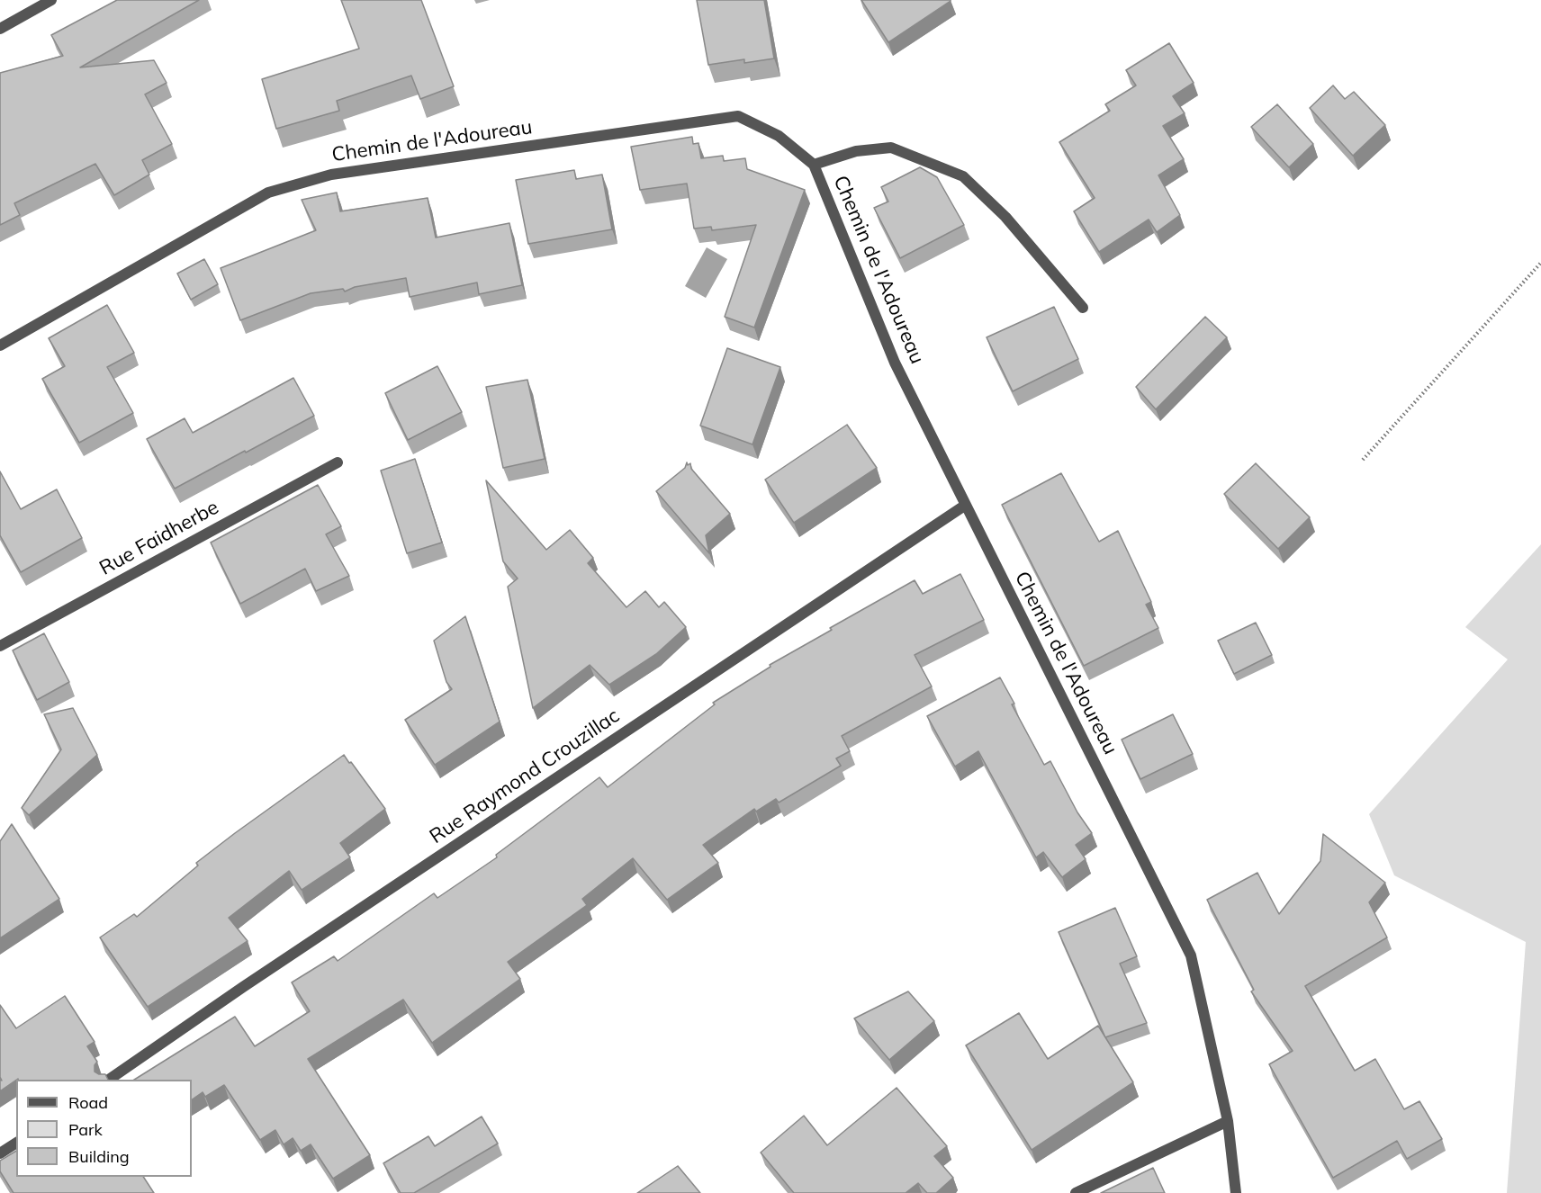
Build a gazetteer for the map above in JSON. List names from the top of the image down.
{
  "streets": {
    "street": ["Chemin de l'Adoureau", "Rue Faidherbe", "Rue Raymond Crouzillac"]
  },
  "crossings": [
    ["Chemin de l'Adoureau", "Rue Raymond Crouzillac"]
  ],
  "legend": ["Road", "Park", "Building"]
}
